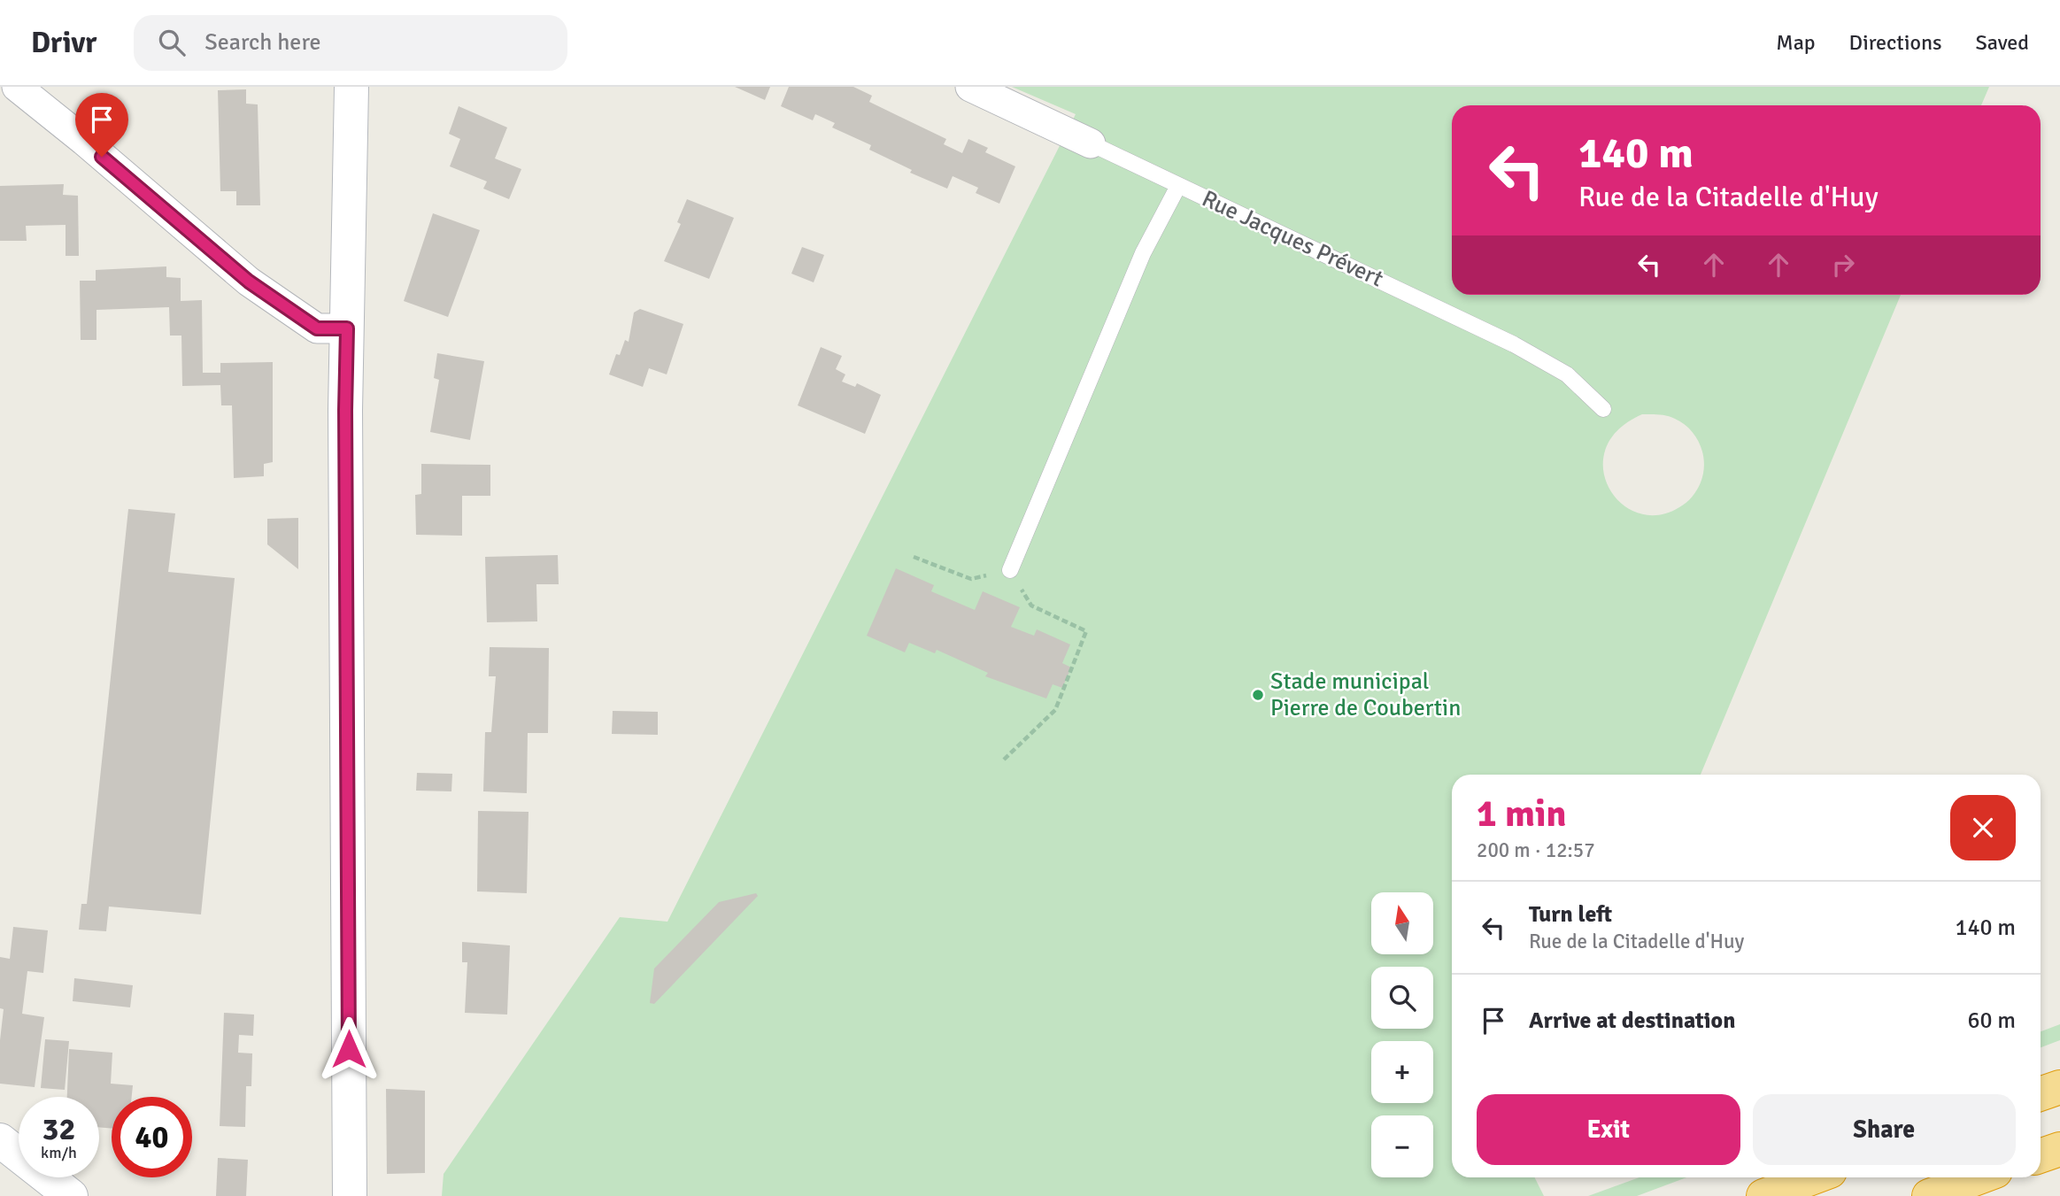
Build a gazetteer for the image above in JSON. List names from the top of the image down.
{
  "streets": {
    "street": ["Rue Jacques Prévert"]
  },
  "places": ["Stade municipal Pierre de Coubertin"],
  "north": "top",
  "page": {
    "header": "Drivr",
    "search": "Search here",
    "nav": ["Map", "Directions", "Saved"],
    "turn": ["140 m", "Rue de la Citadelle d'Huy"],
    "heading": ["1 min", "200 m · 12:57"],
    "list": [
      {
        "name": "Turn left",
        "note": "Rue de la Citadelle d'Huy",
        "value": "140 m"
      },
      {
        "name": "Arrive at destination",
        "value": "60 m"
      }
    ],
    "map_buttons": ["+", "−"],
    "buttons": ["Exit", "Share"],
    "speed": "32 km/h",
    "limit": "40"
  }
}
